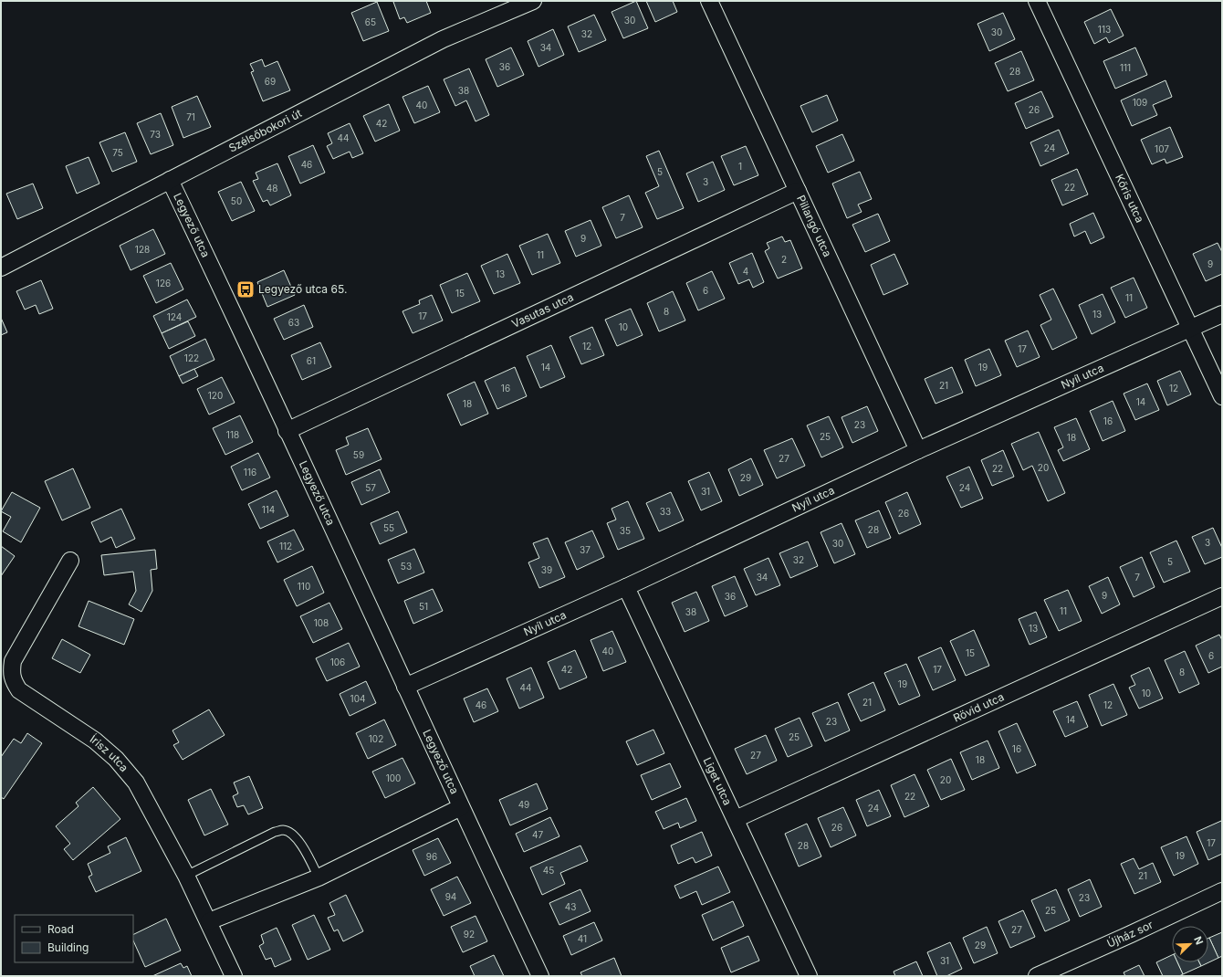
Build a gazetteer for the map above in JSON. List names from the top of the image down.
{
  "streets": {
    "street": [
      "Szélsőbokori út",
      "Kőris utca",
      "Legyező utca",
      "Pillangó utca",
      "Vasutas utca",
      "Nyíl utca",
      "Rövid utca",
      "Írisz utca",
      "Liget utca",
      "Újház sor"
    ]
  },
  "crossings": [
    ["Szélsőbokori út", "Legyező utca"],
    ["Kőris utca", "Nyíl utca"],
    ["Legyező utca", "Vasutas utca"],
    ["Legyező utca", "Nyíl utca"],
    ["Legyező utca", "Írisz utca"],
    ["Pillangó utca", "Vasutas utca"],
    ["Pillangó utca", "Nyíl utca"],
    ["Nyíl utca", "Liget utca"],
    ["Rövid utca", "Liget utca"]
  ],
  "places": {
    "bus stop": ["Legyező utca 65."]
  },
  "house_numbers": [
    "30",
    "65",
    "113",
    "30",
    "32",
    "34",
    "36",
    "111",
    "28",
    "69",
    "38",
    "109",
    "40",
    "26",
    "71",
    "42",
    "73",
    "44",
    "24",
    "107",
    "75",
    "46",
    "1",
    "5",
    "3",
    "22",
    "48",
    "50",
    "7",
    "9",
    "128",
    "11",
    "2",
    "9",
    "4",
    "13",
    "126",
    "6",
    "15",
    "11",
    "8",
    "13",
    "17",
    "124",
    "63",
    "10",
    "12",
    "17",
    "122",
    "61",
    "14",
    "19",
    "21",
    "16",
    "12",
    "120",
    "14",
    "18",
    "16",
    "23",
    "118",
    "25",
    "18",
    "59",
    "27",
    "20",
    "22",
    "116",
    "29",
    "57",
    "24",
    "31",
    "114",
    "33",
    "26",
    "55",
    "28",
    "35",
    "3",
    "30",
    "112",
    "37",
    "32",
    "5",
    "53",
    "39",
    "34",
    "7",
    "110",
    "9",
    "36",
    "51",
    "11",
    "38",
    "108",
    "13",
    "40",
    "15",
    "6",
    "106",
    "42",
    "17",
    "8",
    "19",
    "44",
    "10",
    "104",
    "21",
    "46",
    "12",
    "14",
    "23",
    "25",
    "102",
    "16",
    "27",
    "18",
    "100",
    "20",
    "22",
    "49",
    "24",
    "26",
    "47",
    "17",
    "28",
    "19",
    "96",
    "45",
    "21",
    "94",
    "23",
    "43",
    "25",
    "27",
    "92",
    "41",
    "29",
    "31"
  ],
  "legend": ["Road", "Building"],
  "north": "top right"
}
